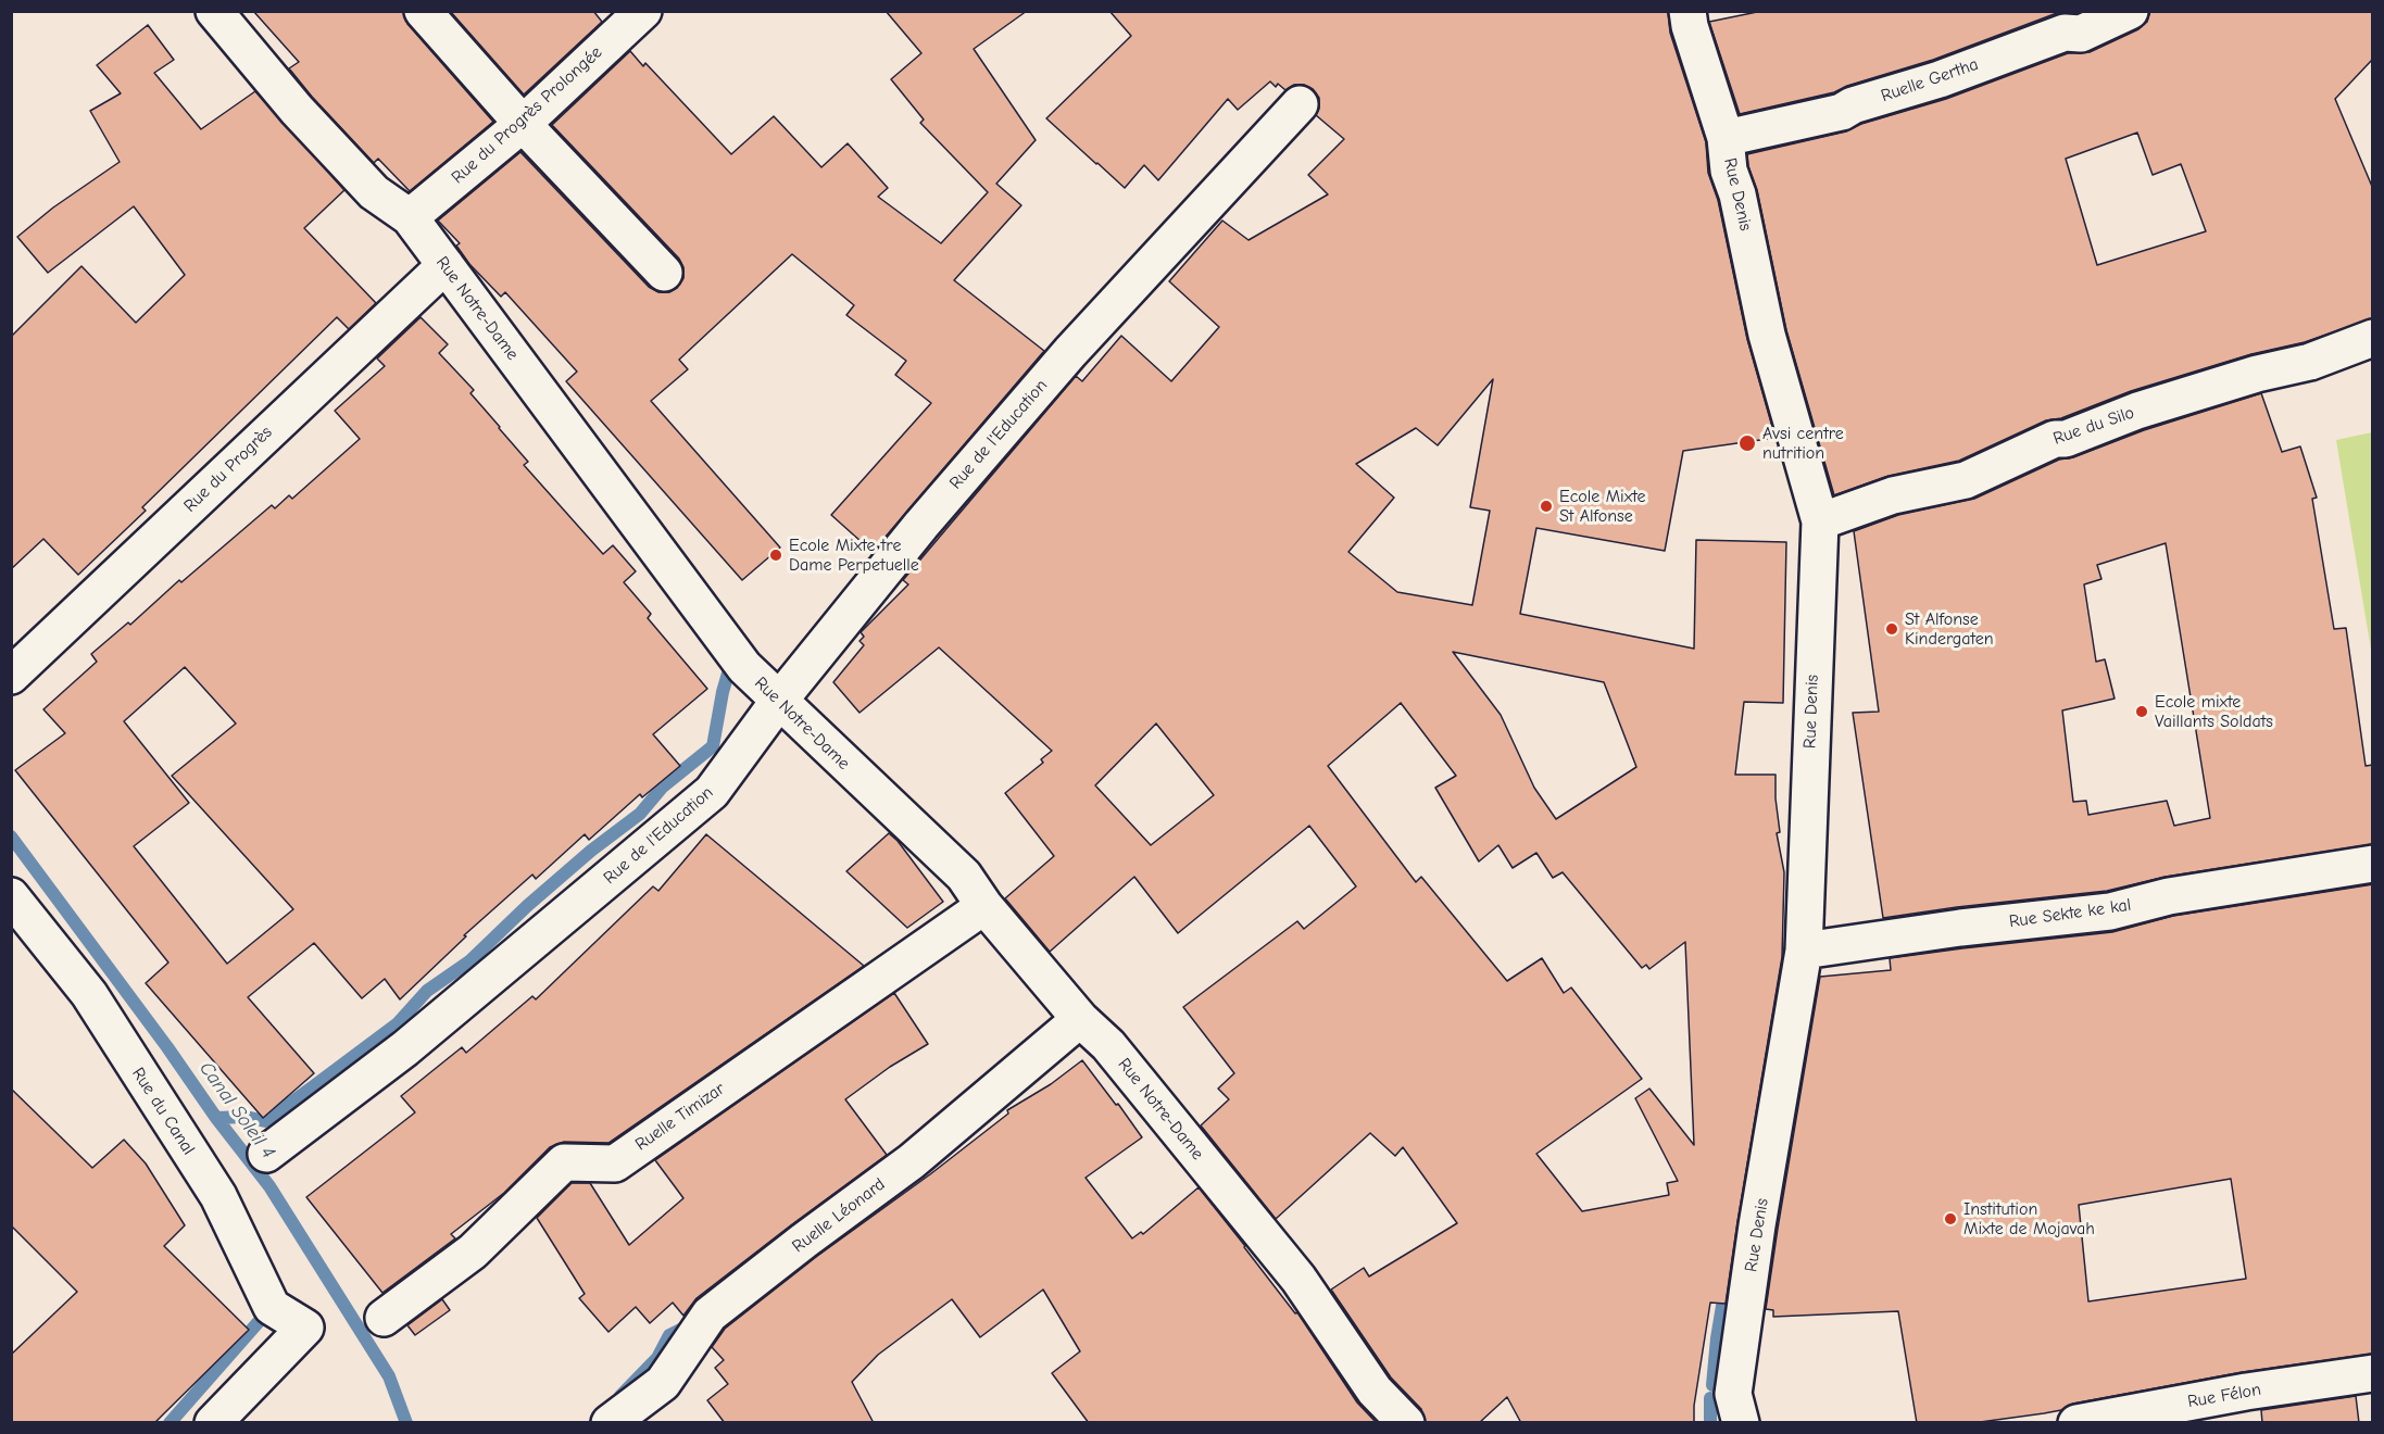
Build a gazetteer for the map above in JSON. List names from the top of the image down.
{
  "streets": {
    "street": [
      "Ruelle Gertha",
      "Rue du Progrès Prolongée",
      "Rue Denis",
      "Rue Notre-Dame",
      "Rue du Silo",
      "Rue de l'Education",
      "Rue du Progrès",
      "Rue Sekte ke kal",
      "Rue du Canal",
      "Ruelle Timizar",
      "Ruelle Léonard",
      "Rue Félon"
    ]
  },
  "crossings": [
    ["Ruelle Gertha", "Rue Denis"],
    ["Rue du Progrès Prolongée", "Rue Notre-Dame"],
    ["Rue Denis", "Rue du Silo"],
    ["Rue Denis", "Rue Sekte ke kal"],
    ["Rue Notre-Dame", "Rue de l'Education"],
    ["Rue Notre-Dame", "Rue du Progrès"],
    ["Rue Notre-Dame", "Ruelle Timizar"],
    ["Rue Notre-Dame", "Ruelle Léonard"]
  ],
  "water": ["Canal Soleil 4"],
  "places": [
    "Avsi centre nutrition",
    "Ecole Mixte St Alfonse",
    "Ecole Mixte tre Dame Perpetuelle",
    "St Alfonse Kindergaten",
    "Ecole mixte Vaillants Soldats",
    "Institution Mixte de Mojavah"
  ]
}
